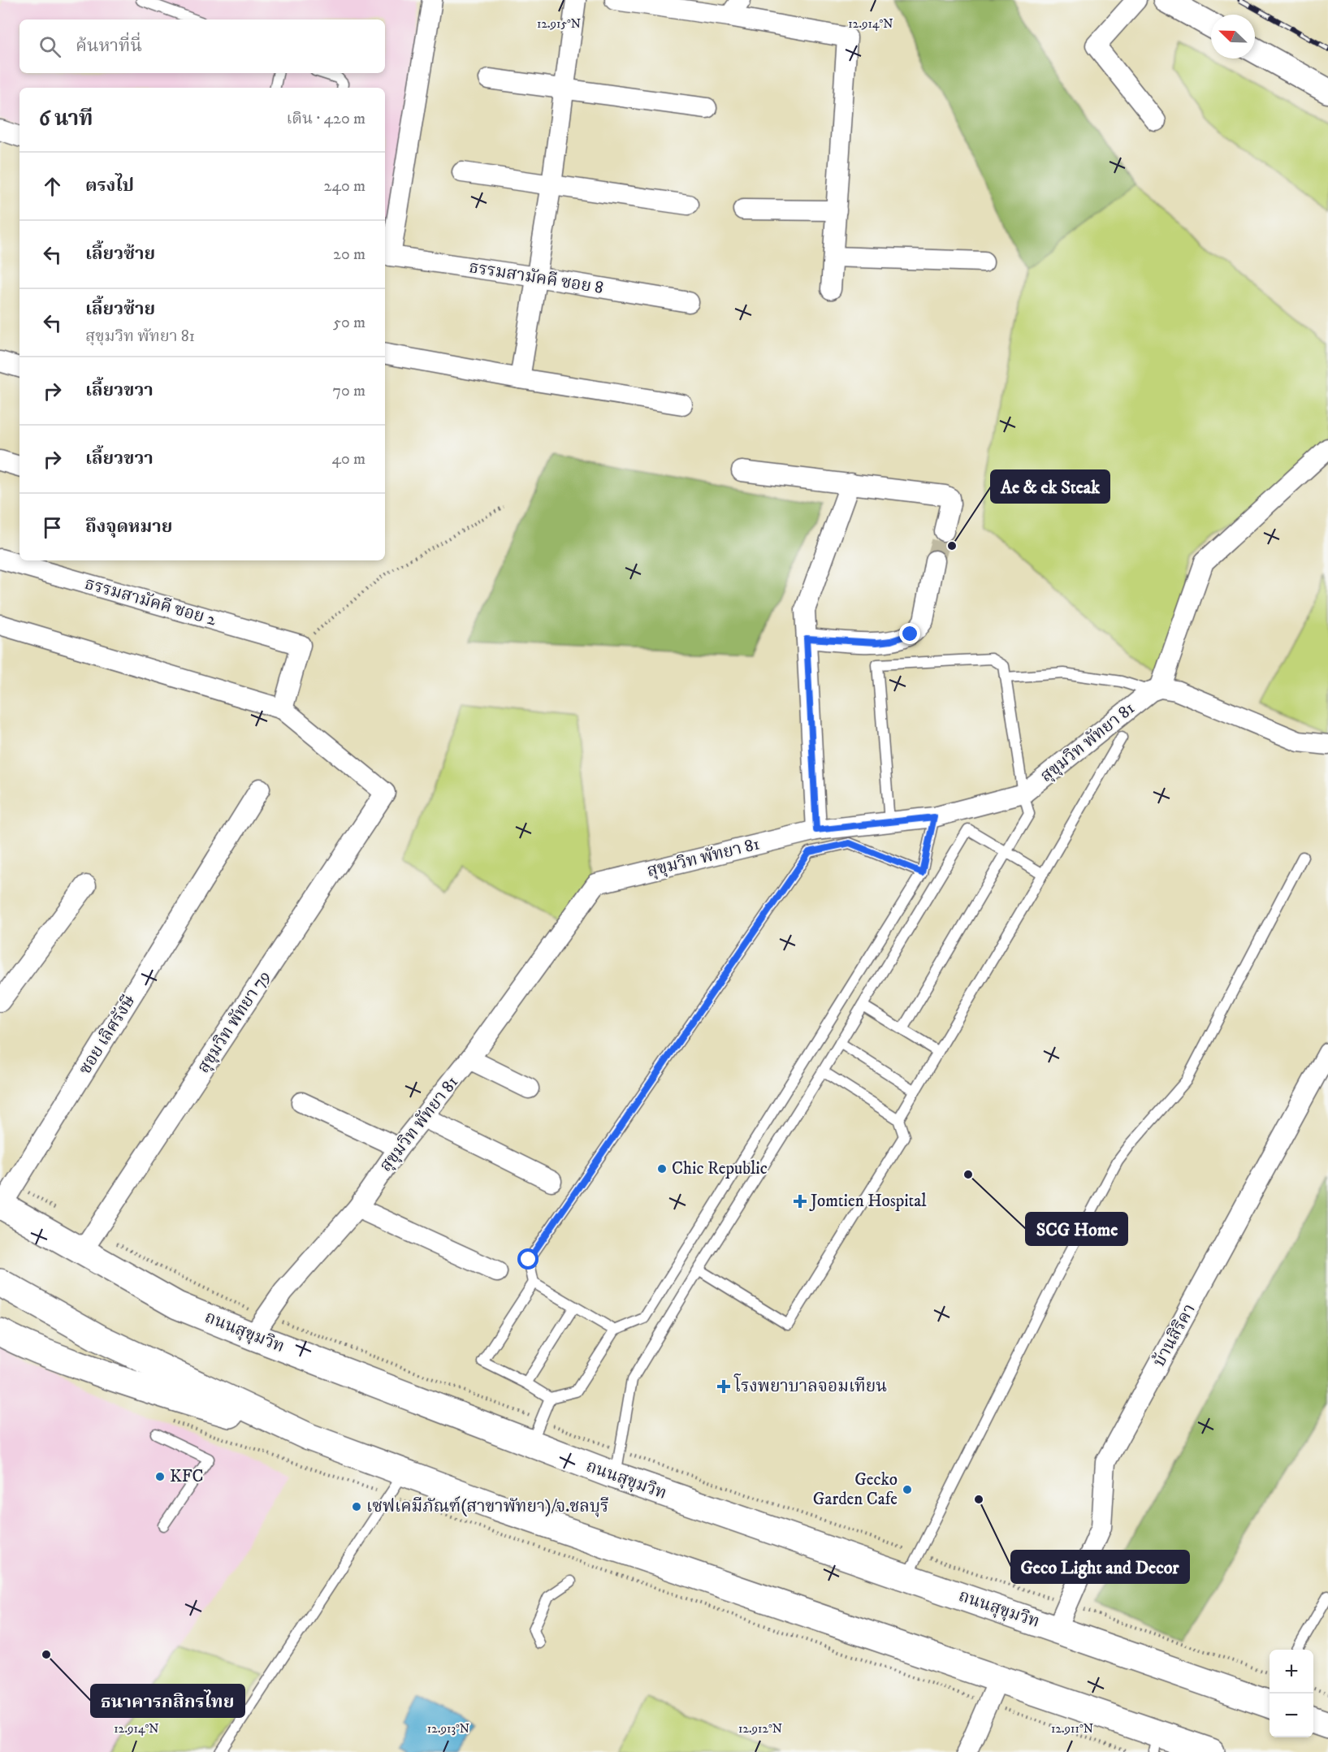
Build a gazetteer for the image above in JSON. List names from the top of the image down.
{
  "streets": {
    "highway": ["ถนนสุขุมวิท"],
    "street": [
      "ธรรมสามัคคี ซอย 8",
      "ธรรมสามัคคี ซอย 2",
      "สุขุมวิท พัทยา 81",
      "สุขุมวิท พัทยา 79",
      "ซอย เลิศรังษี",
      "บ้านสิริคา"
    ]
  },
  "crossings": [
    ["สุขุมวิท พัทยา 81", "ถนนสุขุมวิท"],
    ["สุขุมวิท พัทยา 79", "ถนนสุขุมวิท"],
    ["ซอย เลิศรังษี", "ถนนสุขุมวิท"],
    ["ถนนสุขุมวิท", "บ้านสิริคา"]
  ],
  "places": {
    "other": [
      "Ae & ek Steak",
      "Chic Republic",
      "SCG Home",
      "KFC",
      "Gecko Garden Cafe",
      "Geco Light and Decor",
      "เซฟเคมีภัณฑ์(สาขาพัทยา)/จ.ชลบุรี",
      "ธนาคารกสิกรไทย"
    ],
    "health": ["Jomtien Hospital", "โรงพยาบาลจอมเทียน"]
  },
  "north": "top left",
  "page": {
    "search": "ค้นหาที่นี่",
    "heading": ["6 นาที", "เดิน · 420 m"],
    "list": [
      ["ตรงไป", "240 m"],
      ["เลี้ยวซ้าย", "20 m"],
      ["เลี้ยวซ้าย", "สุขุมวิท พัทยา 81", "50 m"],
      ["เลี้ยวขวา", "70 m"],
      ["เลี้ยวขวา", "40 m"],
      "ถึงจุดหมาย"
    ],
    "map_buttons": ["+", "−"]
  },
  "coordinates": [
    "12.914°N",
    "12.915°N",
    "12.913°N",
    "12.912°N",
    "12.911°N"
  ]
}
